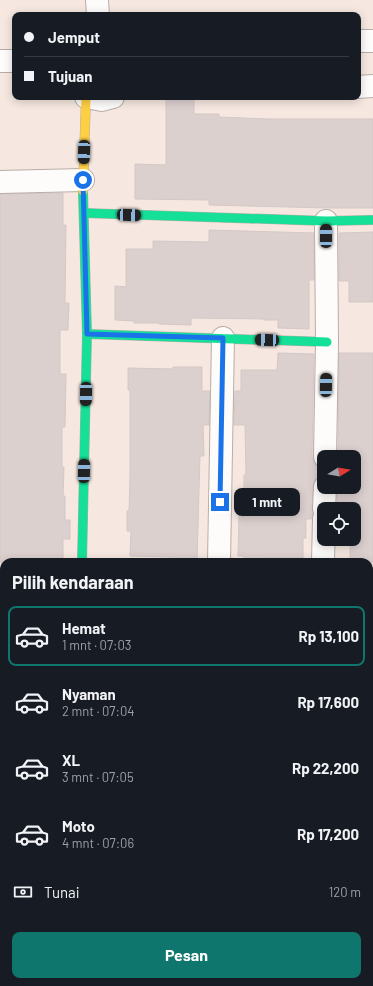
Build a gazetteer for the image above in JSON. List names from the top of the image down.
{
  "north": "right",
  "page": {
    "banner": ["Jemput", "Tujuan"],
    "bubble": "1 mnt",
    "heading": "Pilih kendaraan",
    "list": [
      {
        "name": "Hemat",
        "note": "1 mnt · 07:03",
        "value": "Rp 13,100"
      },
      {
        "name": "Nyaman",
        "note": "2 mnt · 07:04",
        "value": "Rp 17,600"
      },
      {
        "name": "XL",
        "note": "3 mnt · 07:05",
        "value": "Rp 22,200"
      },
      {
        "name": "Moto",
        "note": "4 mnt · 07:06",
        "value": "Rp 17,200"
      }
    ],
    "pay": ["Tunai", "120 m"],
    "buttons": "Pesan"
  }
}
